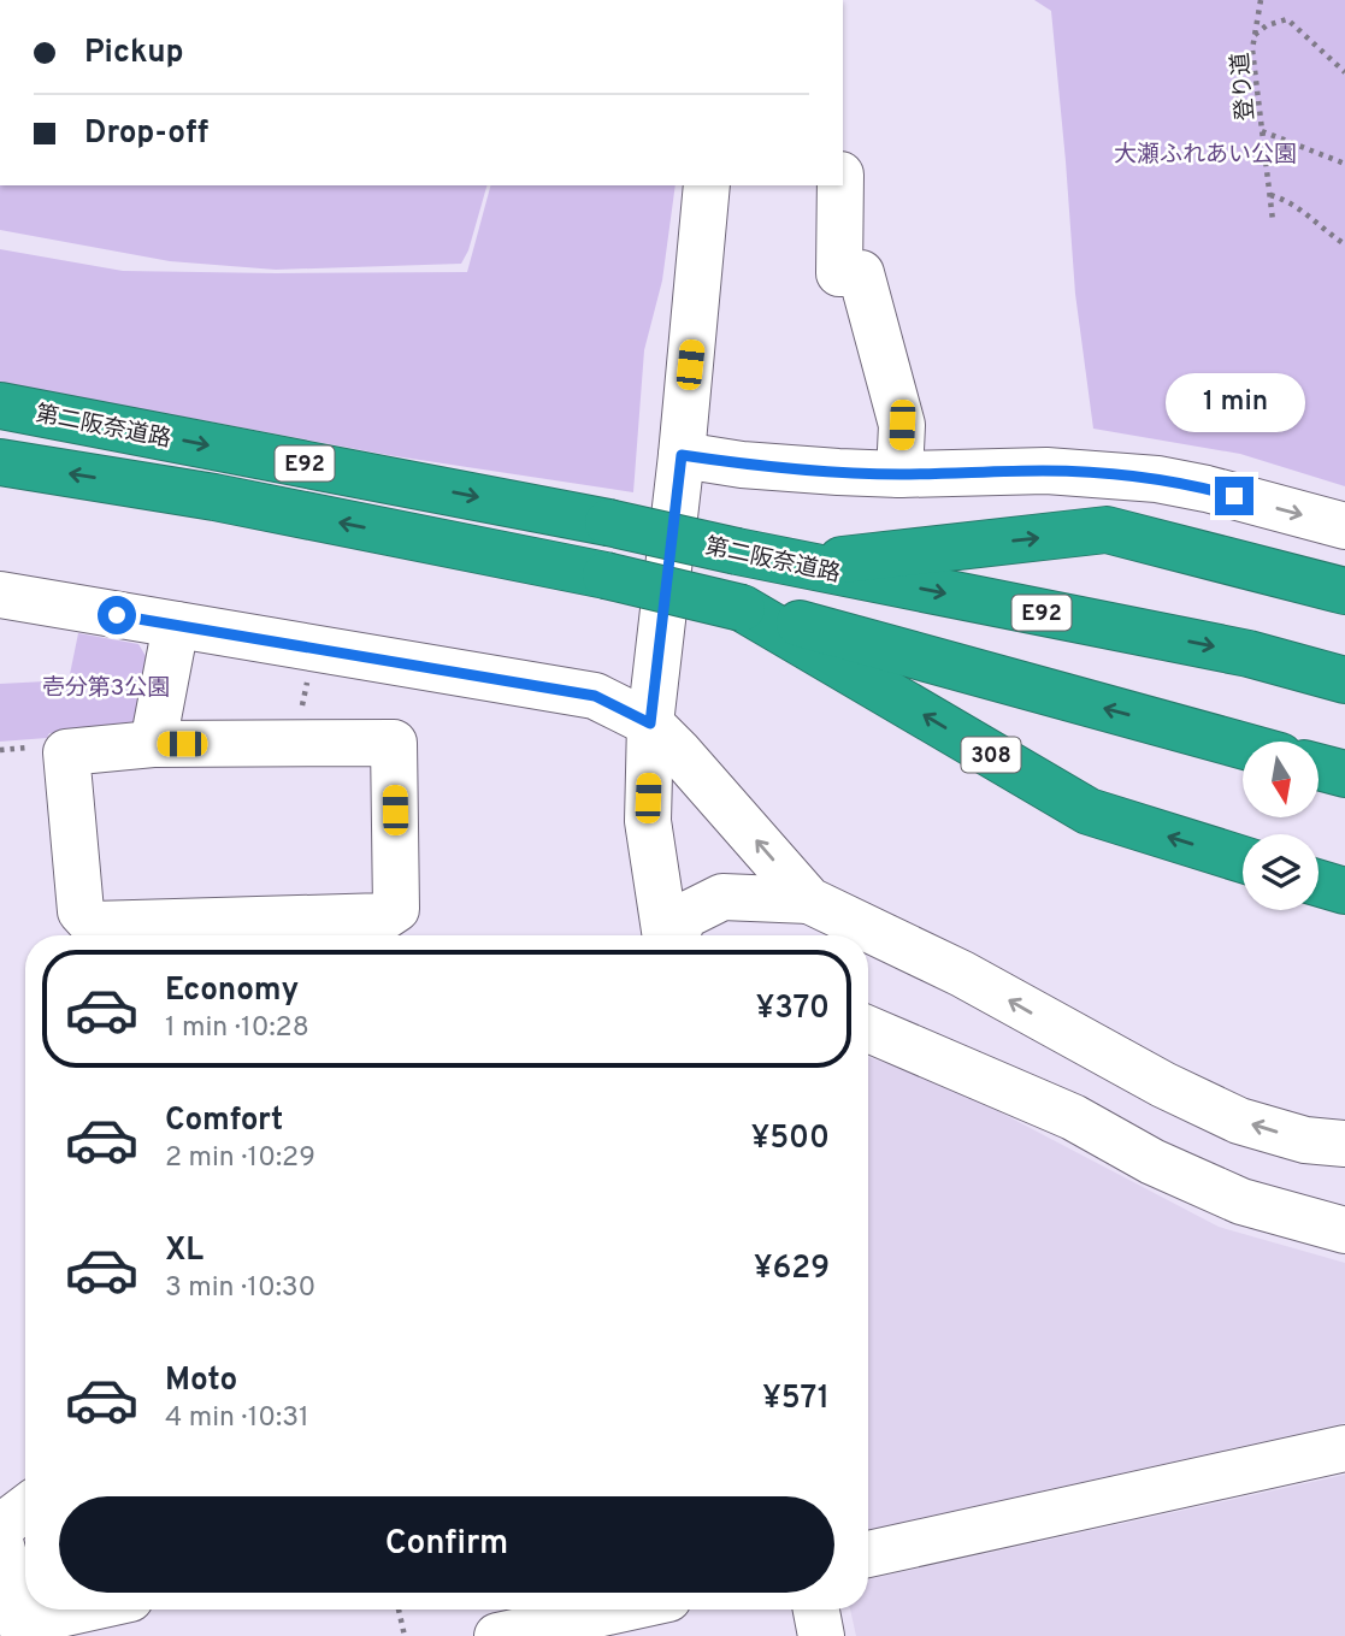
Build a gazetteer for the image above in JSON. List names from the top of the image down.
{
  "streets": {
    "highway": ["第二阪奈道路", "E92", "308"],
    "path": ["登り道"]
  },
  "crossings": [
    ["E92", "308"]
  ],
  "parks": ["大瀬ふれあい公園", "壱分第3公園"],
  "north": "bottom",
  "page": {
    "banner": ["Pickup", "Drop-off"],
    "bubble": "1 min",
    "list": [
      {
        "name": "Economy",
        "note": "1 min · 10:28",
        "value": "¥370"
      },
      {
        "name": "Comfort",
        "note": "2 min · 10:29",
        "value": "¥500"
      },
      {
        "name": "XL",
        "note": "3 min · 10:30",
        "value": "¥629"
      },
      {
        "name": "Moto",
        "note": "4 min · 10:31",
        "value": "¥571"
      }
    ],
    "buttons": "Confirm"
  }
}
